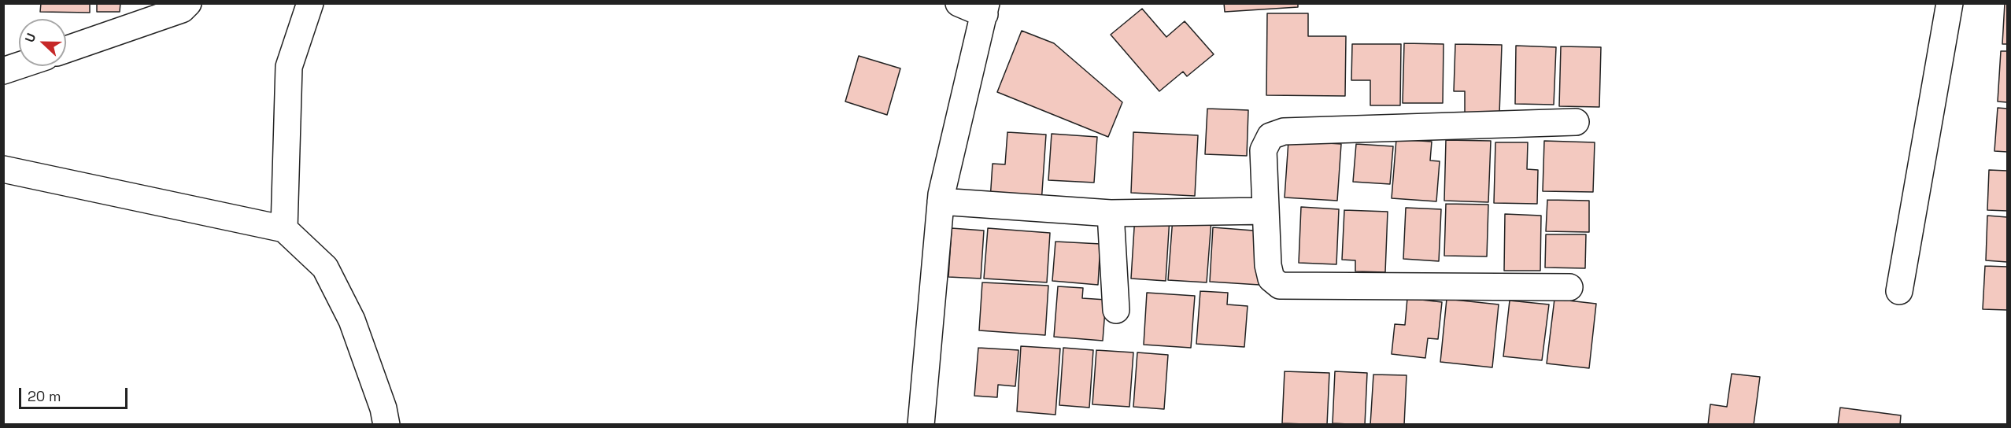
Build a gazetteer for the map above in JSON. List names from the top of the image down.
{
  "scale_bar": "20 m",
  "north": "left"
}
